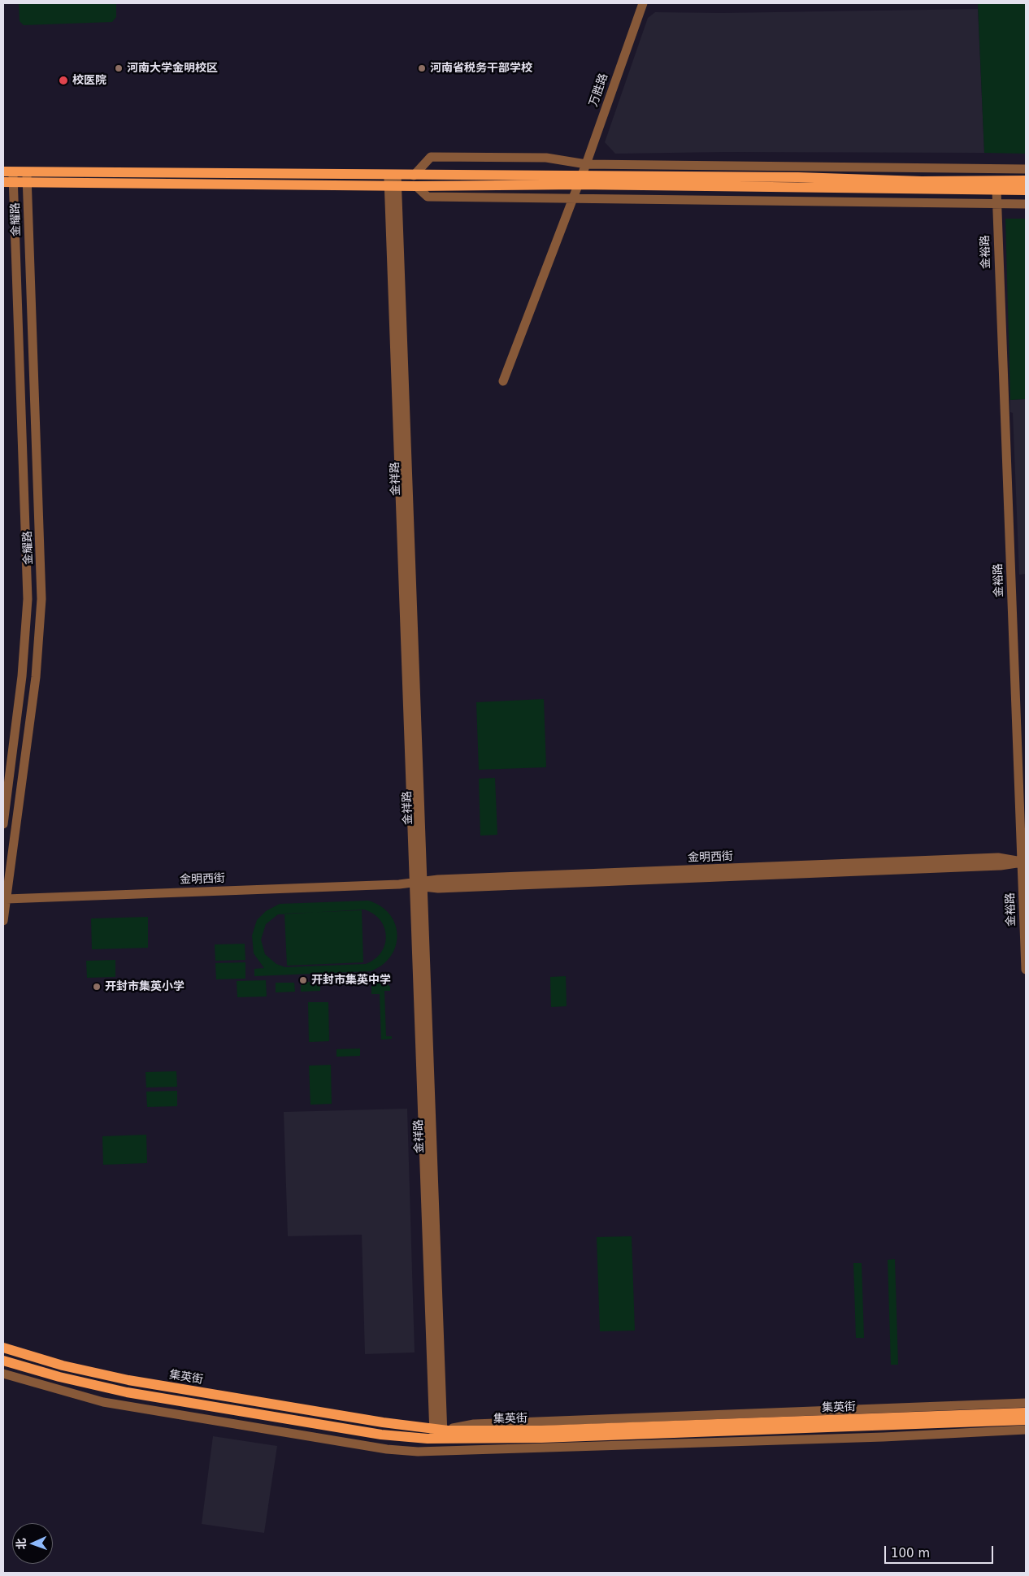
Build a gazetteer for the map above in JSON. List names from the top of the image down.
{
  "streets": {
    "main road": ["集英街"],
    "street": [
      "万胜路",
      "金耀路",
      "金裕路",
      "金祥路",
      "金明西街"
    ]
  },
  "crossings": [
    ["金耀路", "金明西街"],
    ["金裕路", "金明西街"],
    ["金祥路", "金明西街"],
    ["金祥路", "集英街"]
  ],
  "places": [
    "河南大学金明校区",
    "河南省税务干部学校",
    "校医院",
    "开封市集英中学",
    "开封市集英小学"
  ],
  "scale_bar": "100 m",
  "north": "left"
}
